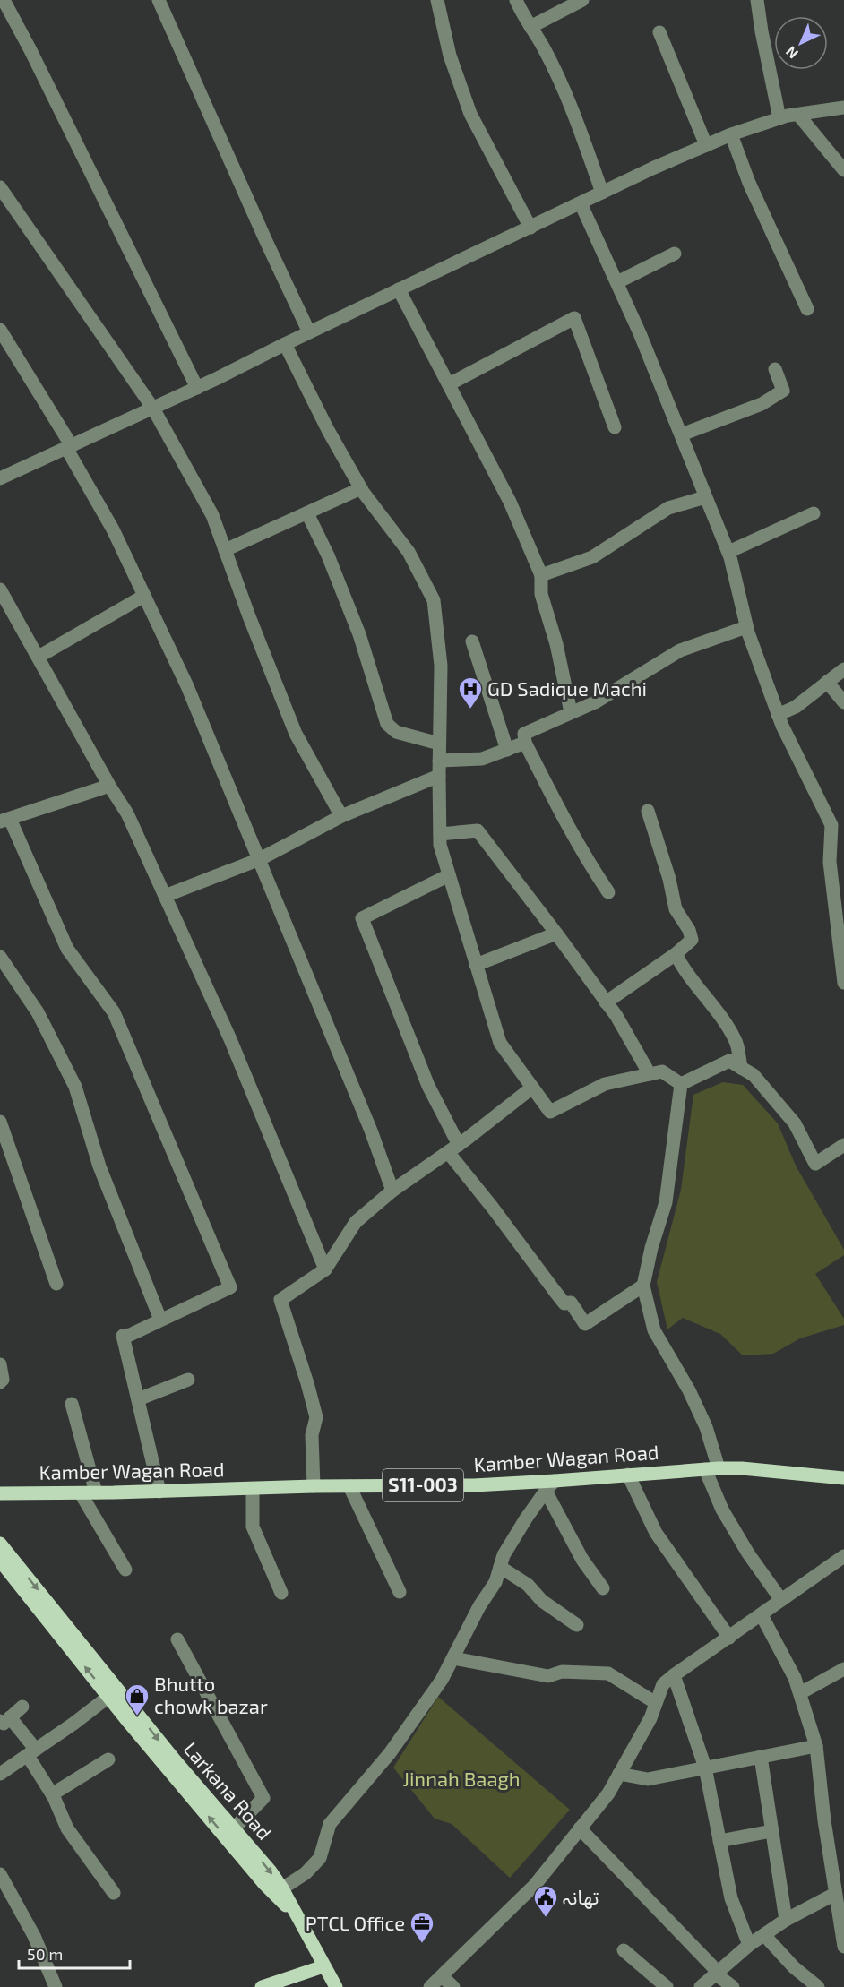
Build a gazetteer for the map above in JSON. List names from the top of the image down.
{
  "streets": {
    "main road": ["Kamber Wagan Road", "S11-003", "Larkana Road"]
  },
  "parks": ["Jinnah Baagh"],
  "places": {
    "hospital": ["GD Sadique Machi"],
    "shop": ["Bhutto chowk bazar"],
    "public building": ["تھانہ"],
    "office": ["PTCL Office"]
  },
  "scale_bar": "50 m",
  "north": "bottom left"
}
